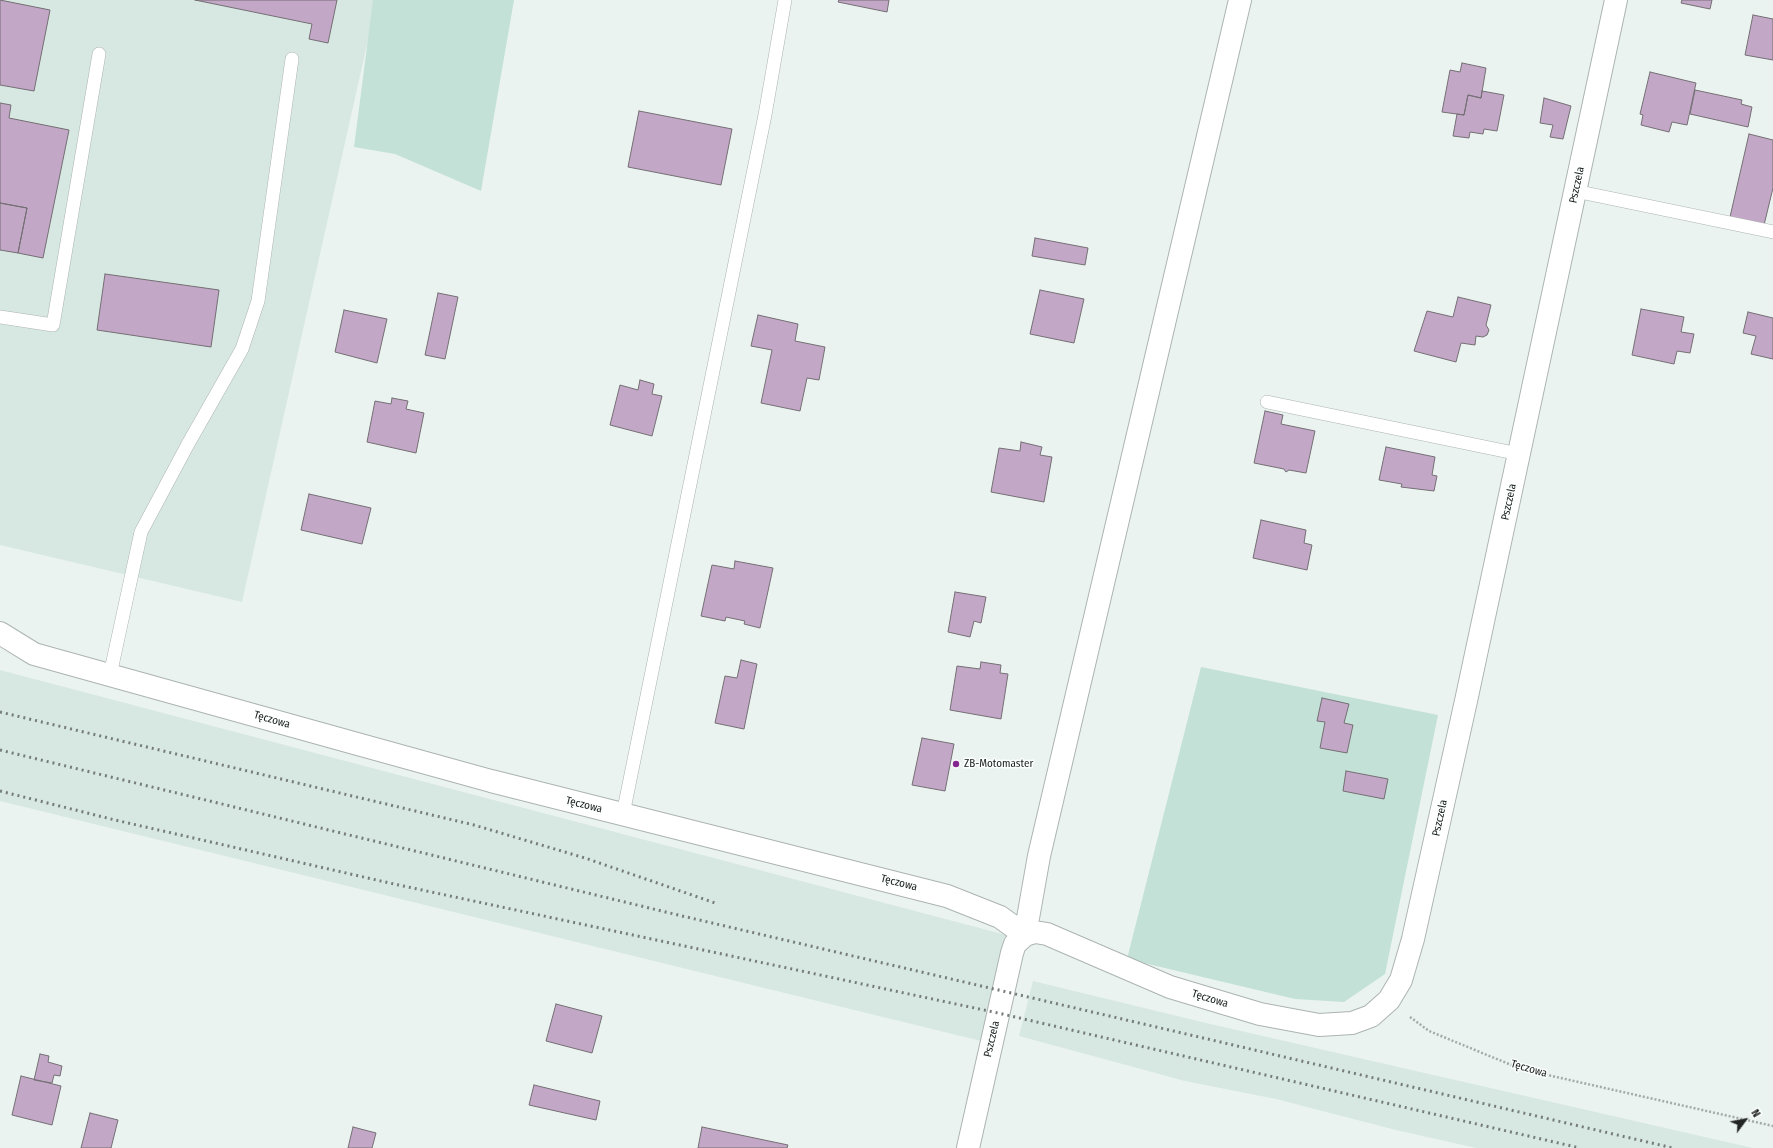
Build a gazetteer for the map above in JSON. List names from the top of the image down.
{
  "streets": {
    "street": ["Pszczela", "Tęczowa"]
  },
  "crossings": [
    ["Pszczela", "Tęczowa"]
  ],
  "places": ["ZB-Motomaster"],
  "north": "top right"
}
